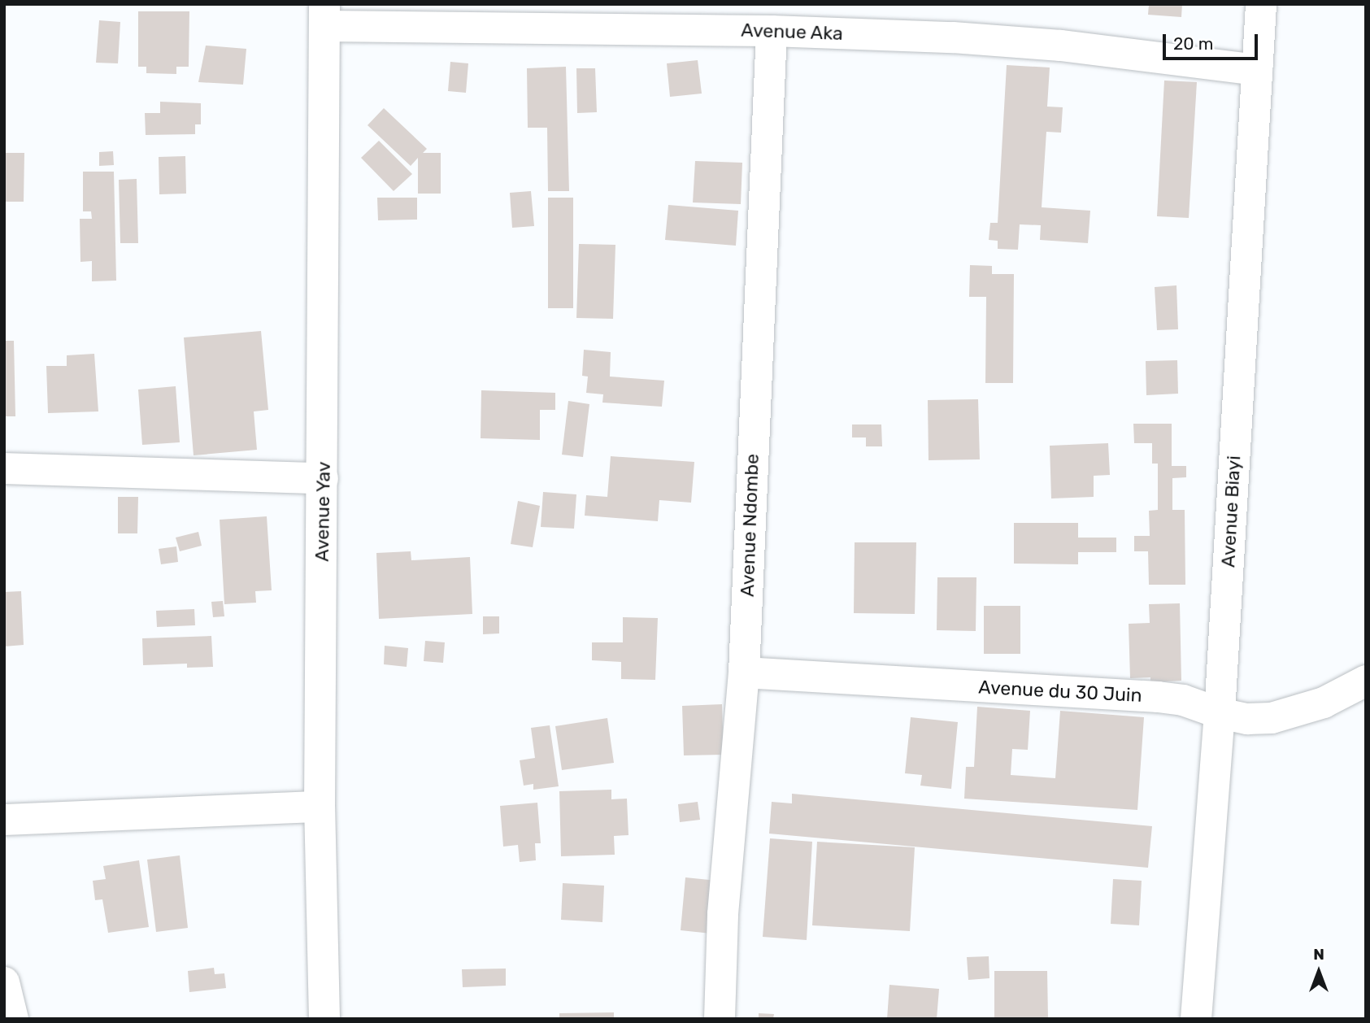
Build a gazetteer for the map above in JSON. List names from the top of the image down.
{
  "streets": {
    "street": [
      "Avenue Aka",
      "Avenue Yav",
      "Avenue Biayi",
      "Avenue Ndombe",
      "Avenue du 30 Juin"
    ]
  },
  "crossings": [
    ["Avenue Aka", "Avenue Yav"],
    ["Avenue Aka", "Avenue Biayi"],
    ["Avenue Aka", "Avenue Ndombe"],
    ["Avenue Biayi", "Avenue du 30 Juin"],
    ["Avenue Ndombe", "Avenue du 30 Juin"]
  ],
  "scale_bar": "20 m",
  "north": "top"
}
